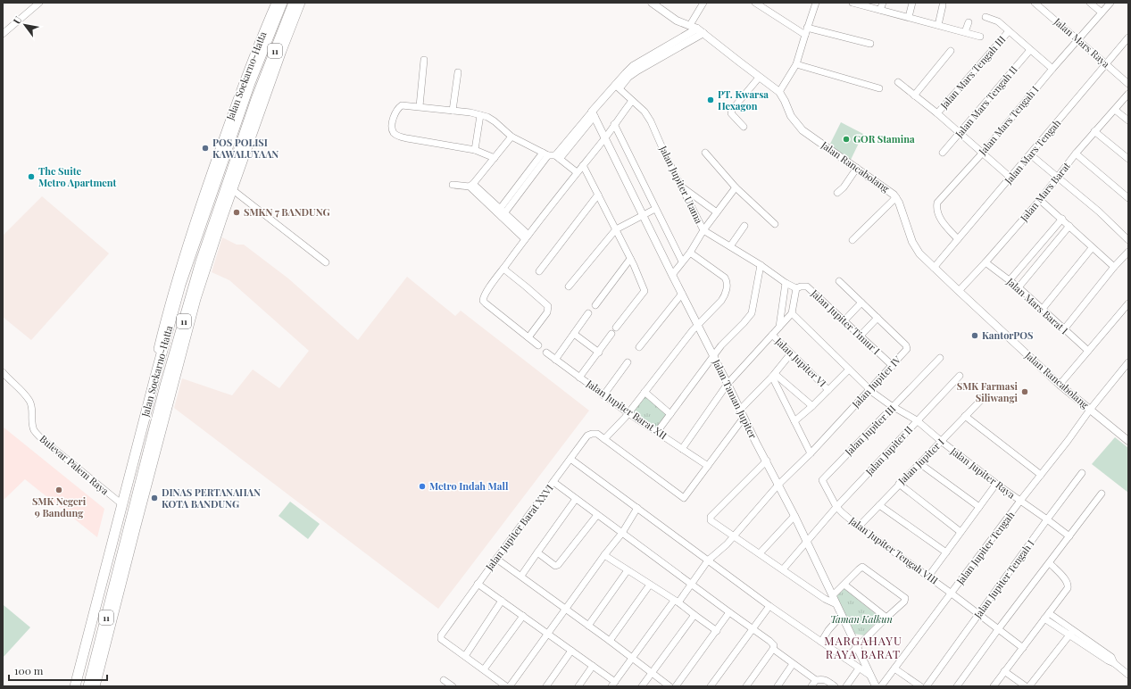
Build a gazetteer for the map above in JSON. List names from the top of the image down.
{
  "streets": {
    "highway": ["11", "Jalan Soekarno-Hatta"],
    "street": [
      "Jalan Mars Raya",
      "Jalan Mars Tengah III",
      "Jalan Mars Tengah II",
      "Jalan Mars Tengah I",
      "Jalan Mars Tengah",
      "Jalan Rancabolang",
      "Jalan Jupiter Utama",
      "Jalan Mars Barat",
      "Jalan Mars Barat I",
      "Jalan Jupiter Timur I",
      "Jalan Jupiter VI",
      "Jalan Jupiter IV",
      "Jalan Taman Jupiter",
      "Jalan Jupiter Barat XII",
      "Jalan Jupiter III",
      "Jalan Jupiter II",
      "Jalan Jupiter I",
      "Bulevar Palem Raya",
      "Jalan Jupiter Raya",
      "Jalan Jupiter Barat XXVI",
      "Jalan Jupiter Tengah",
      "Jalan Jupiter Tengah VIII",
      "Jalan Jupiter Tengah I"
    ]
  },
  "crossings": [
    ["Jalan Mars Raya", "Jalan Mars Tengah I"],
    ["Jalan Mars Raya", "Jalan Mars Tengah"],
    ["Jalan Soekarno-Hatta", "Bulevar Palem Raya"],
    ["Jalan Mars Tengah I", "Jalan Mars Tengah"],
    ["Jalan Mars Tengah", "Jalan Rancabolang"],
    ["Jalan Rancabolang", "Jalan Mars Barat"],
    ["Jalan Rancabolang", "Jalan Jupiter Tengah"],
    ["Jalan Jupiter Utama", "Jalan Jupiter Timur I"],
    ["Jalan Mars Barat", "Jalan Mars Barat I"],
    ["Jalan Jupiter Timur I", "Jalan Jupiter IV"],
    ["Jalan Jupiter IV", "Jalan Taman Jupiter"],
    ["Jalan Jupiter IV", "Jalan Jupiter Raya"],
    ["Jalan Taman Jupiter", "Jalan Jupiter II"],
    ["Jalan Jupiter III", "Jalan Jupiter II"],
    ["Jalan Jupiter III", "Jalan Jupiter Raya"],
    ["Jalan Jupiter III", "Jalan Jupiter Tengah VIII"],
    ["Jalan Jupiter II", "Jalan Jupiter Raya"],
    ["Jalan Jupiter II", "Jalan Jupiter Tengah VIII"],
    ["Jalan Jupiter I", "Jalan Jupiter Raya"],
    ["Jalan Jupiter I", "Jalan Jupiter Tengah VIII"],
    ["Jalan Jupiter Raya", "Jalan Jupiter Tengah"],
    ["Jalan Jupiter Raya", "Jalan Jupiter Tengah I"],
    ["Jalan Jupiter Tengah", "Jalan Jupiter Tengah VIII"],
    ["Jalan Jupiter Tengah VIII", "Jalan Jupiter Tengah I"]
  ],
  "districts": ["MARGAHAYU RAYA BARAT"],
  "parks": ["Taman Kalkun"],
  "places": [
    "PT. Kwarsa Hexagon",
    "GOR Stamina",
    "POS POLISI KAWALUYAAN",
    "The Suite Metro Apartment",
    "SMKN 7 BANDUNG",
    "KantorPOS",
    "SMK Farmasi Siliwangi",
    "Metro Indah Mall",
    "SMK Negeri 9 Bandung",
    "DINAS PERTANAHAN KOTA BANDUNG"
  ],
  "scale_bar": "100 m",
  "north": "top left"
}
